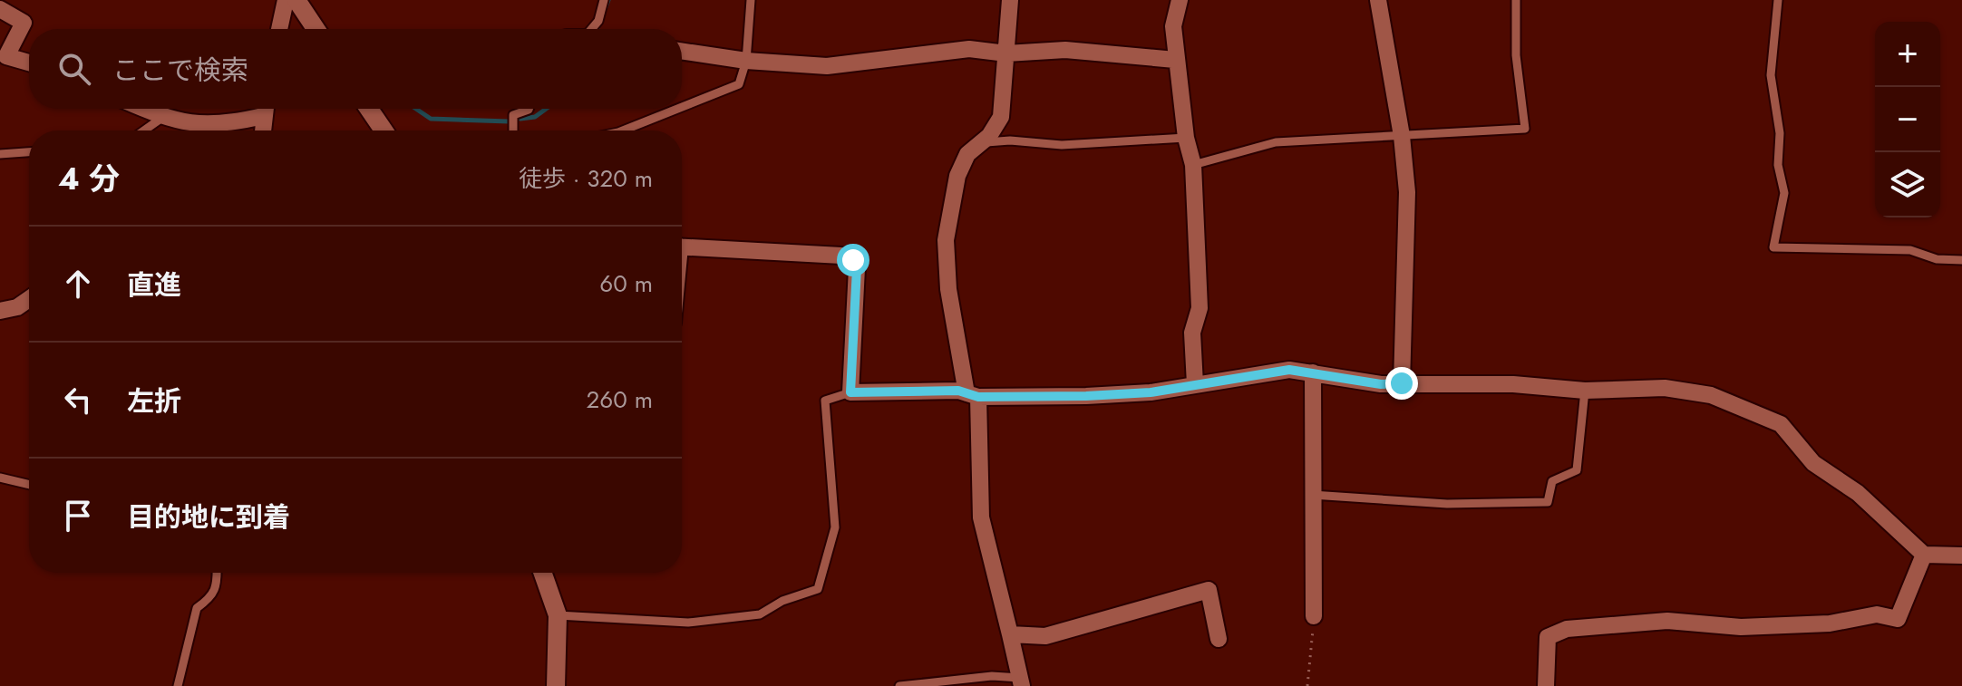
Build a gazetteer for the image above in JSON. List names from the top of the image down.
{
  "page": {
    "map_buttons": ["+", "−"],
    "search": "ここで検索",
    "heading": ["4 分", "徒歩 · 320 m"],
    "list": [
      ["直進", "60 m"],
      ["左折", "260 m"],
      "目的地に到着"
    ]
  }
}
